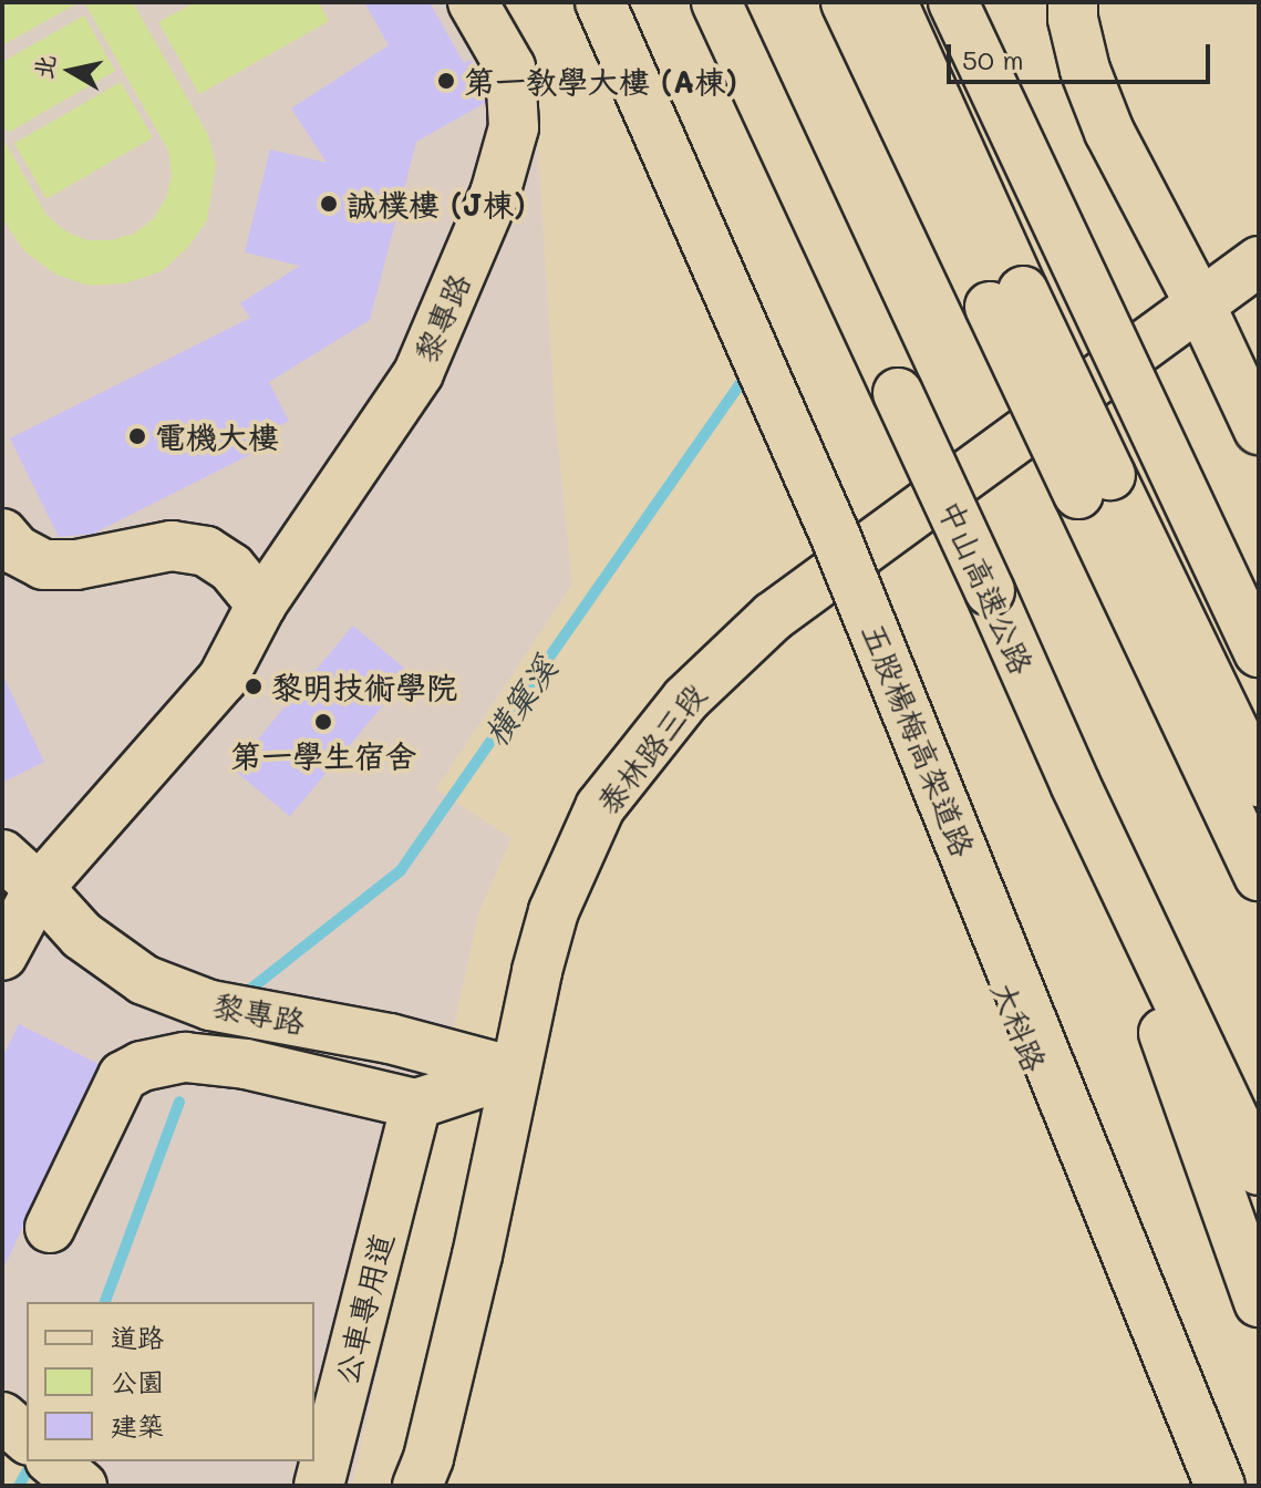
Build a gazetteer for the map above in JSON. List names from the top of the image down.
{
  "streets": {
    "main road": [
      "黎專路",
      "中山高速公路",
      "五股楊梅高架道路",
      "泰林路三段",
      "大科路",
      "公車專用道"
    ]
  },
  "crossings": [
    ["黎專路", "泰林路三段"],
    ["泰林路三段", "大科路"]
  ],
  "water": ["橫窠溪"],
  "places": [
    "第一教學大樓 (A棟)",
    "誠樸樓 (J棟)",
    "電機大樓",
    "黎明技術學院",
    "第一學生宿舍"
  ],
  "legend": ["道路", "公園", "建築"],
  "scale_bar": "50 m",
  "north": "left"
}
